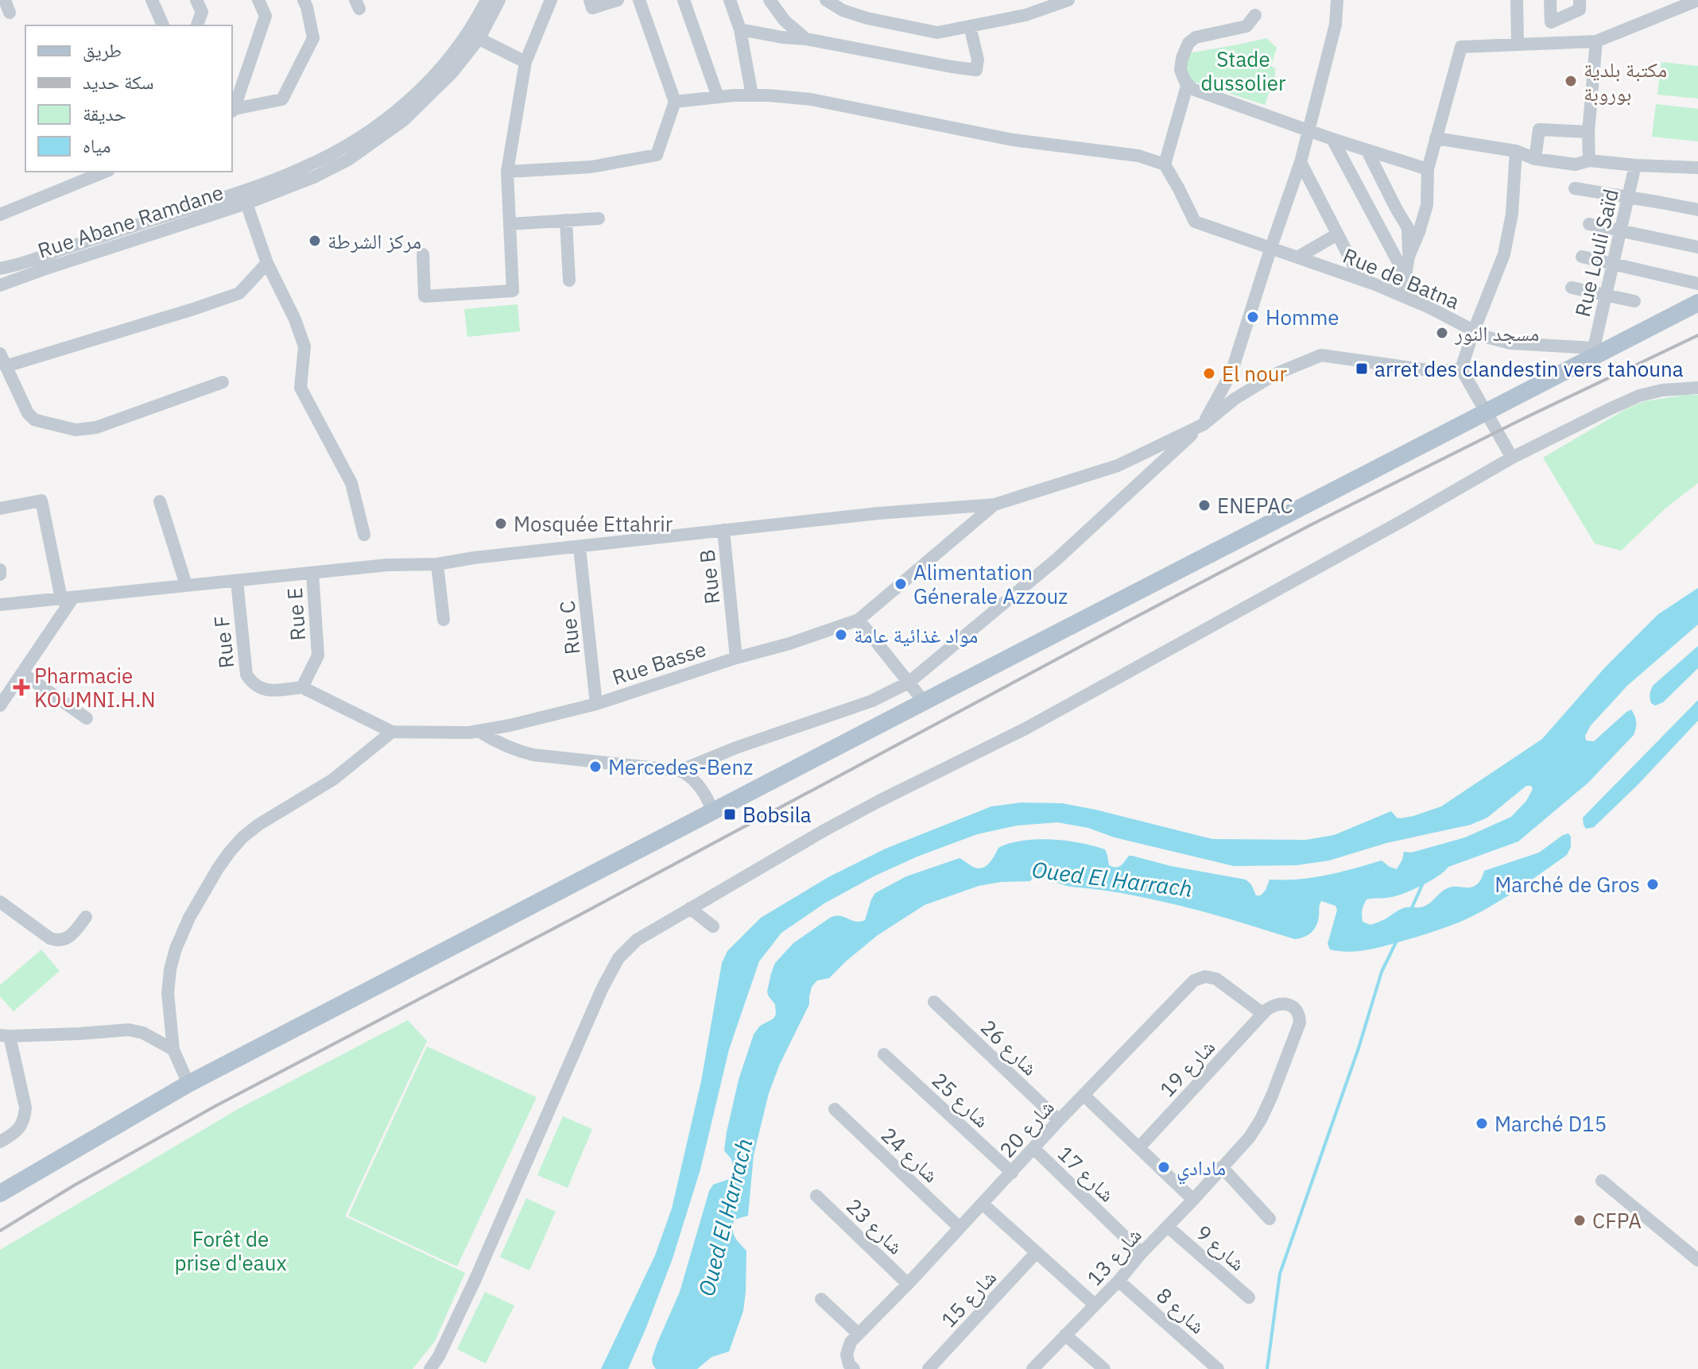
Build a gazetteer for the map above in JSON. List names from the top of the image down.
{
  "streets": {
    "street": [
      "Rue Abane Ramdane",
      "Rue Louli Saïd",
      "Rue de Batna",
      "Rue B",
      "Rue E",
      "Rue C",
      "Rue F",
      "Rue Basse",
      "شارع 26",
      "شارع 19",
      "شارع 25",
      "شارع 20",
      "شارع 24",
      "شارع 17",
      "شارع 23",
      "شارع 9",
      "شارع 13",
      "شارع 15",
      "شارع 8"
    ]
  },
  "crossings": [
    ["Rue Louli Saïd", "Rue de Batna"],
    ["Rue B", "Rue Basse"],
    ["Rue E", "Rue F"],
    ["Rue E", "Rue Basse"],
    ["Rue C", "Rue Basse"],
    ["Rue F", "Rue Basse"],
    ["شارع 26", "شارع 20"],
    ["شارع 19", "شارع 20"],
    ["شارع 19", "شارع 13"],
    ["شارع 25", "شارع 20"],
    ["شارع 20", "شارع 24"],
    ["شارع 20", "شارع 17"],
    ["شارع 20", "شارع 23"],
    ["شارع 20", "شارع 13"],
    ["شارع 17", "شارع 13"],
    ["شارع 9", "شارع 13"],
    ["شارع 13", "شارع 8"]
  ],
  "water": ["Oued El Harrach"],
  "parks": ["Stade dussolier", "Forêt de prise d'eaux"],
  "places": {
    "other": [
      "مكتبة بلدية بوروبة",
      "مركز الشرطة",
      "Homme",
      "مسجد النور",
      "El nour",
      "ENEPAC",
      "Mosquée Ettahrir",
      "Alimentation Génerale Azzouz",
      "مواد غذائية عامة",
      "Mercedes-Benz",
      "Marché de Gros",
      "Marché D15",
      "مادادي",
      "CFPA"
    ],
    "transit": ["arret des clandestin vers tahouna", "Bobsila"],
    "health": ["Pharmacie KOUMNI.H.N"]
  },
  "legend": [
    "طريق",
    "سكة حديد",
    "حديقة",
    "مياه"
  ]
}
